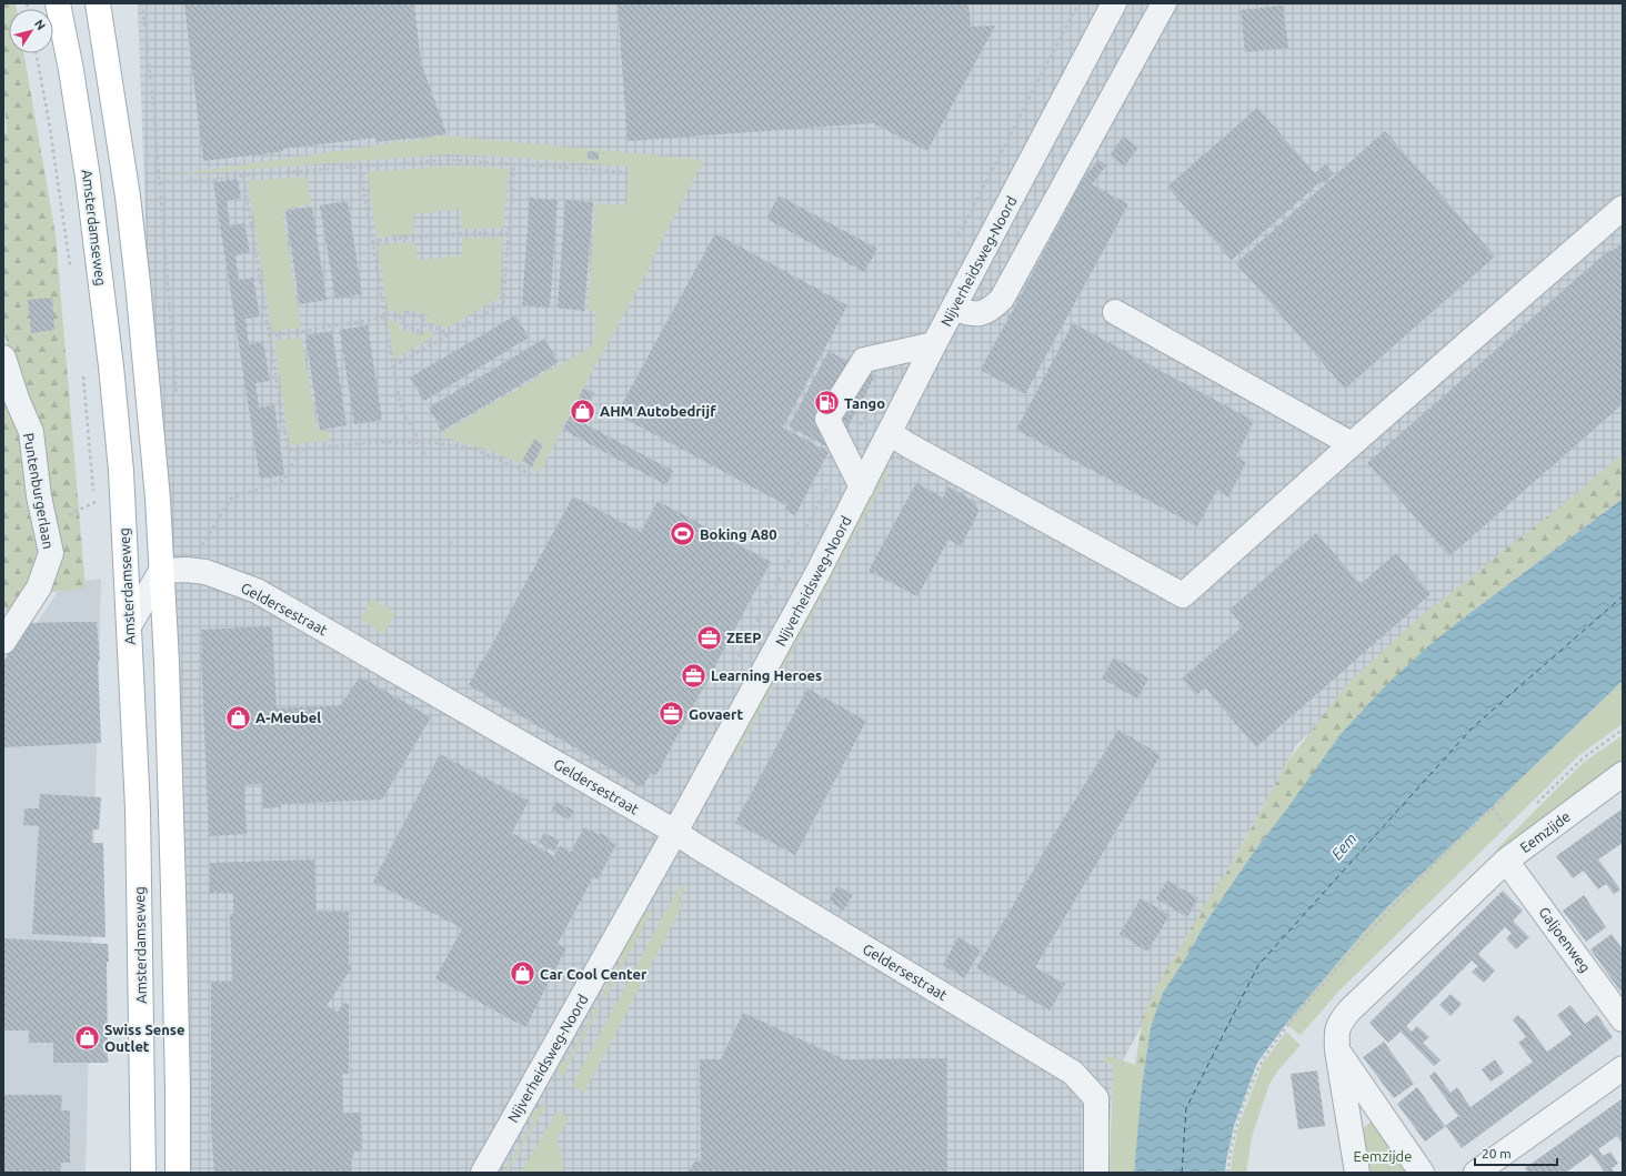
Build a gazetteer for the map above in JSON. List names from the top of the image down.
{
  "streets": {
    "main road": ["Amsterdamseweg"],
    "street": [
      "Nijverheidsweg-Noord",
      "Puntenburgerlaan",
      "Geldersestraat",
      "Eemzijde",
      "Galjoenweg"
    ]
  },
  "crossings": [
    ["Nijverheidsweg-Noord", "Geldersestraat"],
    ["Eemzijde", "Galjoenweg"]
  ],
  "water": ["Eem"],
  "parks": ["Eemzijde"],
  "places": {
    "fuel station": ["Tango"],
    "shop": [
      "AHM Autobedrijf",
      "A-Meubel",
      "Car Cool Center",
      "Swiss Sense Outlet"
    ],
    "sports": ["Boking A80"],
    "office": ["ZEEP", "Learning Heroes", "Govaert"]
  },
  "scale_bar": "20 m",
  "north": "top right"
}
